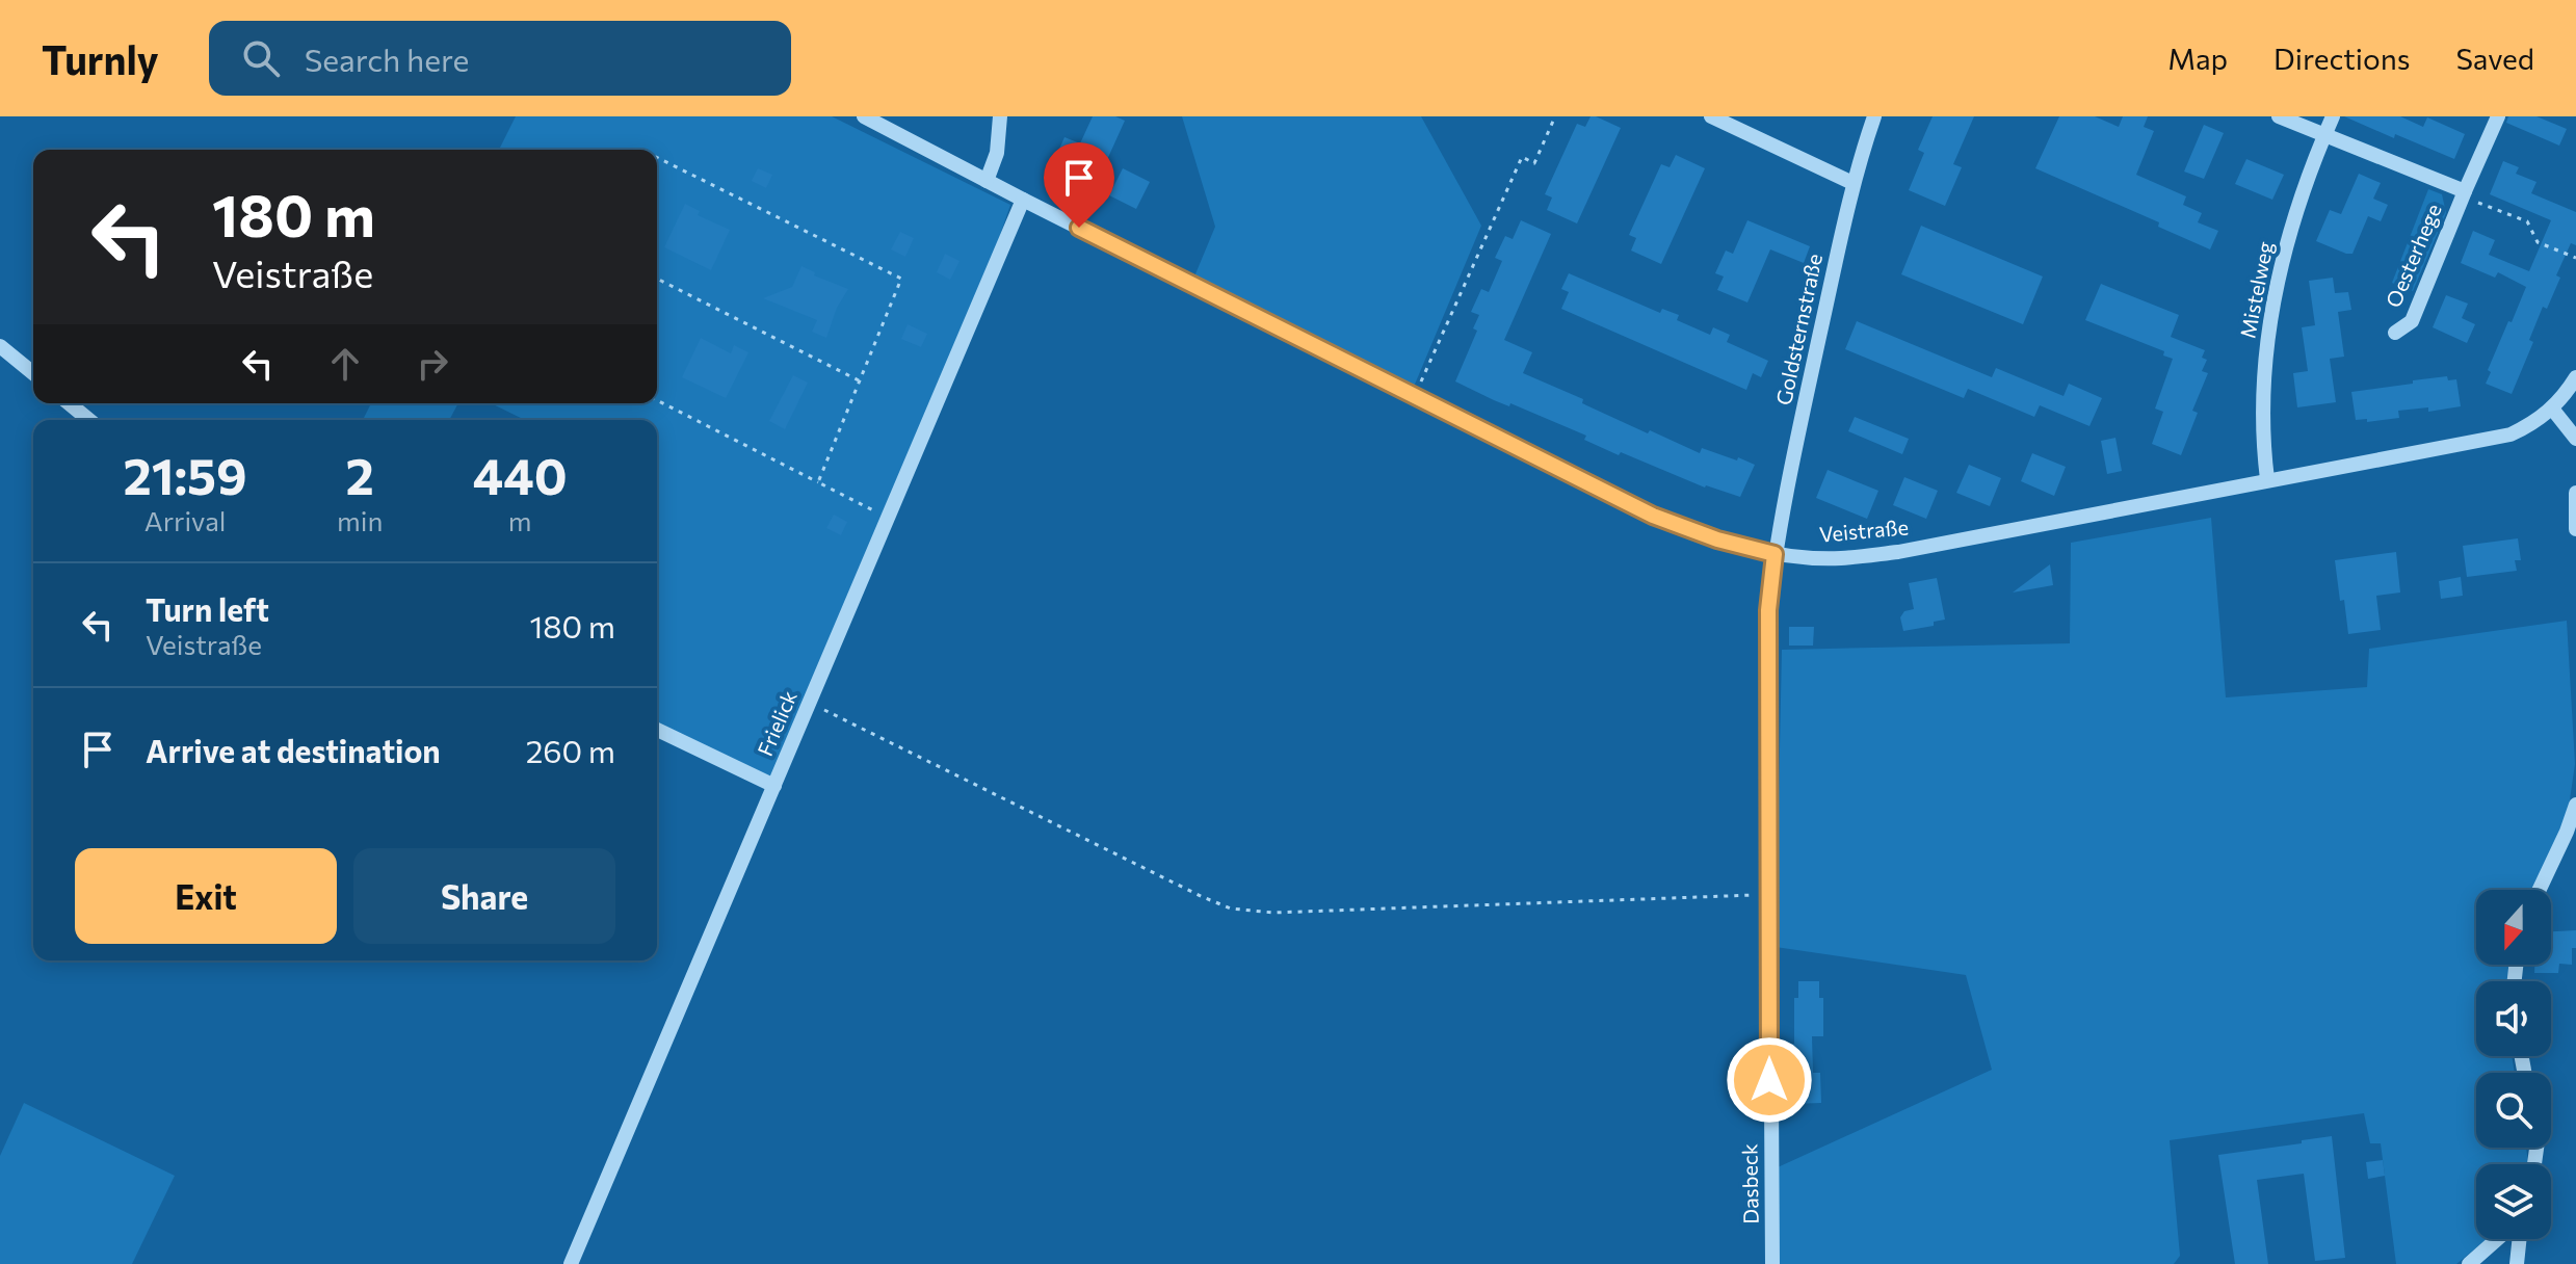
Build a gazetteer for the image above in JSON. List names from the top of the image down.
{
  "streets": {
    "street": [
      "Oesterhege",
      "Mistelweg",
      "Goldsternstraße",
      "Veistraße",
      "Frielick",
      "Dasbeck"
    ]
  },
  "crossings": [
    ["Oesterhege", "Mistelweg"],
    ["Mistelweg", "Veistraße"],
    ["Goldsternstraße", "Veistraße"],
    ["Goldsternstraße", "Dasbeck"],
    ["Veistraße", "Frielick"],
    ["Veistraße", "Dasbeck"]
  ],
  "north": "bottom",
  "page": {
    "header": "Turnly",
    "search": "Search here",
    "nav": ["Map", "Directions", "Saved"],
    "turn": ["180 m", "Veistraße"],
    "eta": [
      "21:59",
      "Arrival",
      "2",
      "min",
      "440",
      "m"
    ],
    "list": [
      {
        "name": "Turn left",
        "note": "Veistraße",
        "value": "180 m"
      },
      {
        "name": "Arrive at destination",
        "value": "260 m"
      }
    ],
    "buttons": ["Exit", "Share"]
  }
}
